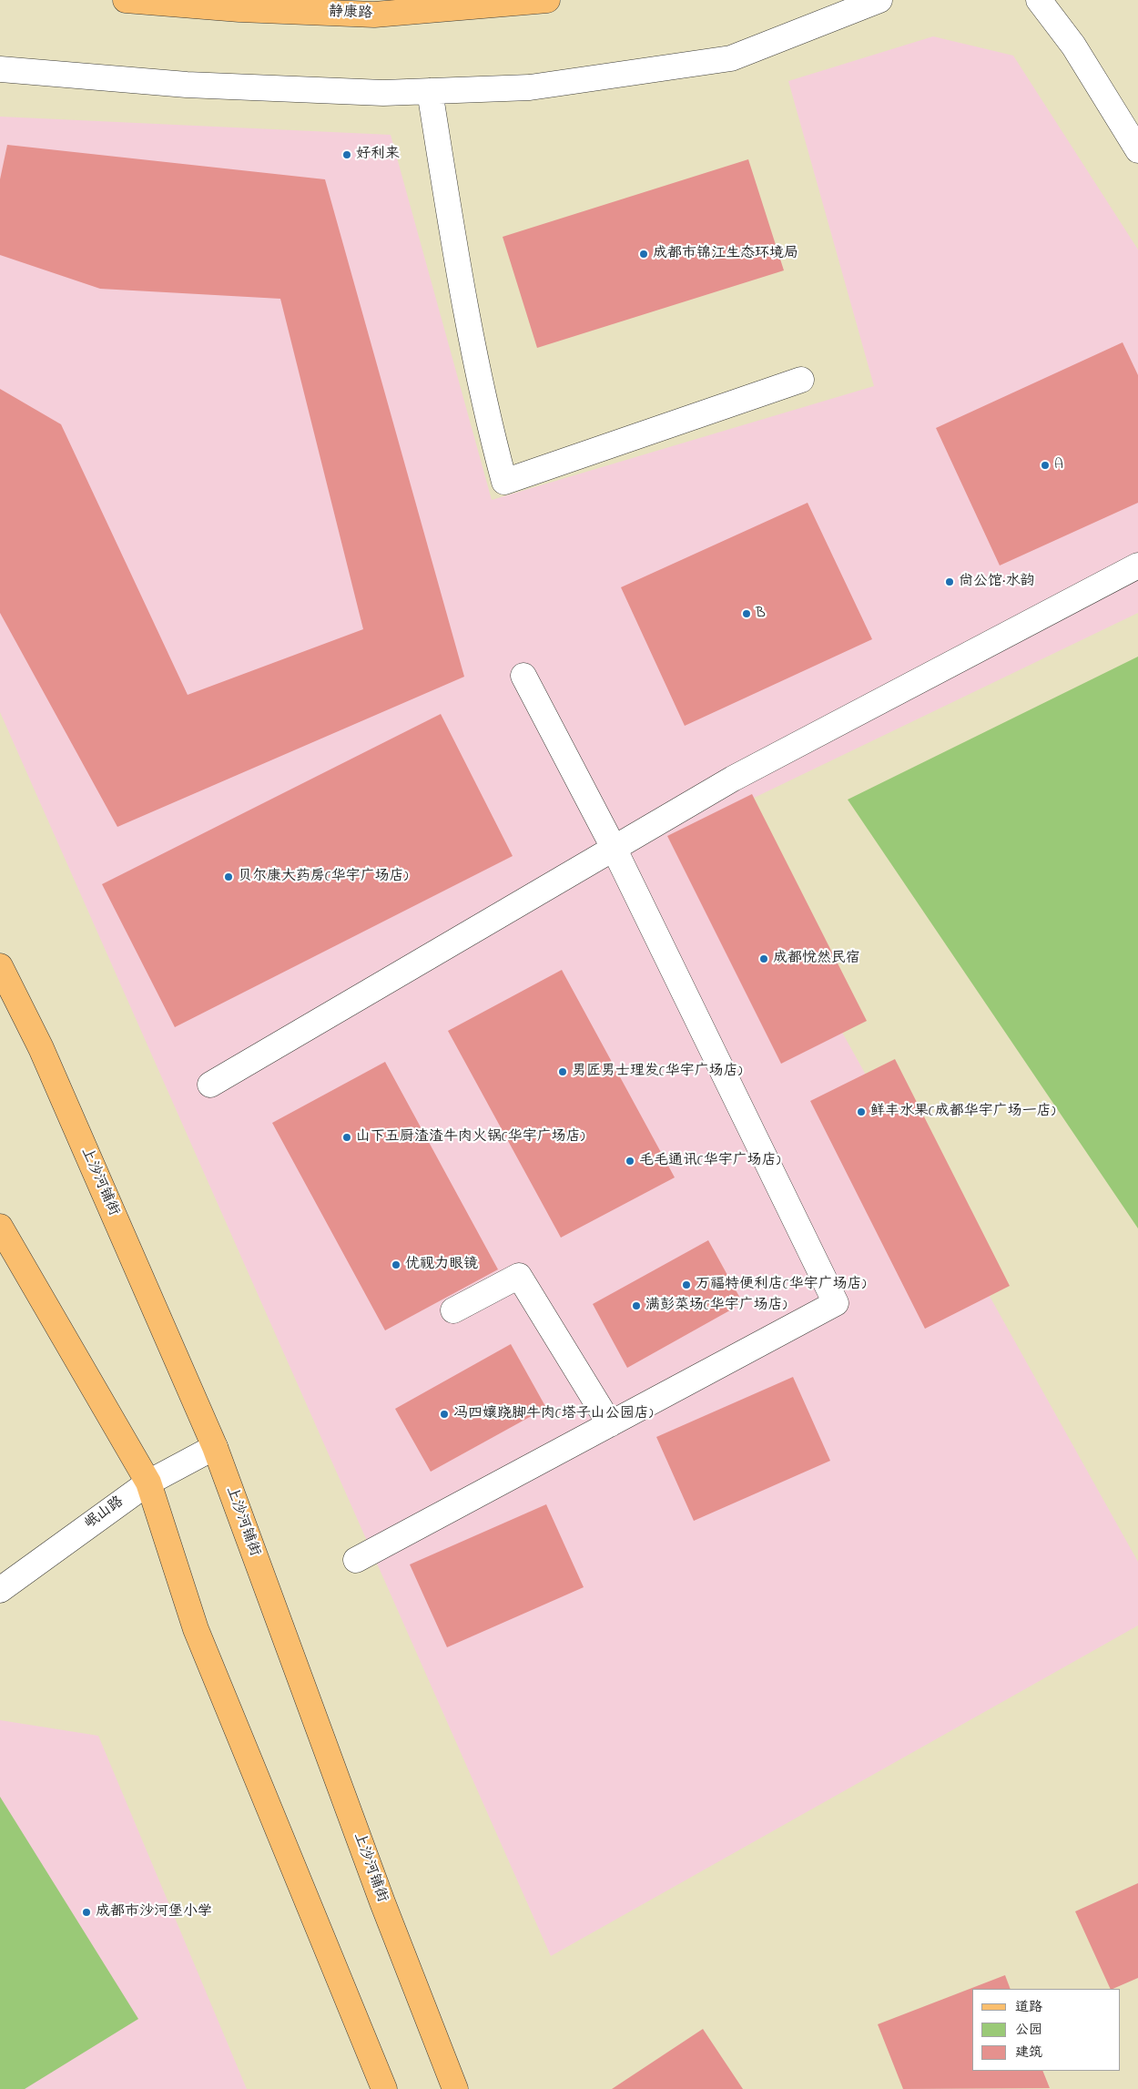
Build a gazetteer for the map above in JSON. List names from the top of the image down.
{
  "streets": {
    "main road": ["静康路", "上沙河铺街"],
    "street": ["岷山路"]
  },
  "crossings": [
    ["上沙河铺街", "岷山路"]
  ],
  "places": [
    "好利来",
    "成都市锦江生态环境局",
    "A",
    "尚公馆·水韵",
    "B",
    "贝尔康大药房(华宇广场店)",
    "成都悦然民宿",
    "男匠男士理发(华宇广场店)",
    "鲜丰水果(成都华宇广场一店)",
    "山下五厨渣渣牛肉火锅(华宇广场店)",
    "毛毛通讯(华宇广场店)",
    "优视力眼镜",
    "万福特便利店(华宇广场店)",
    "满彭菜场(华宇广场店)",
    "冯四孃跷脚牛肉(塔子山公园店)",
    "成都市沙河堡小学"
  ],
  "legend": ["道路", "公园", "建筑"]
}
